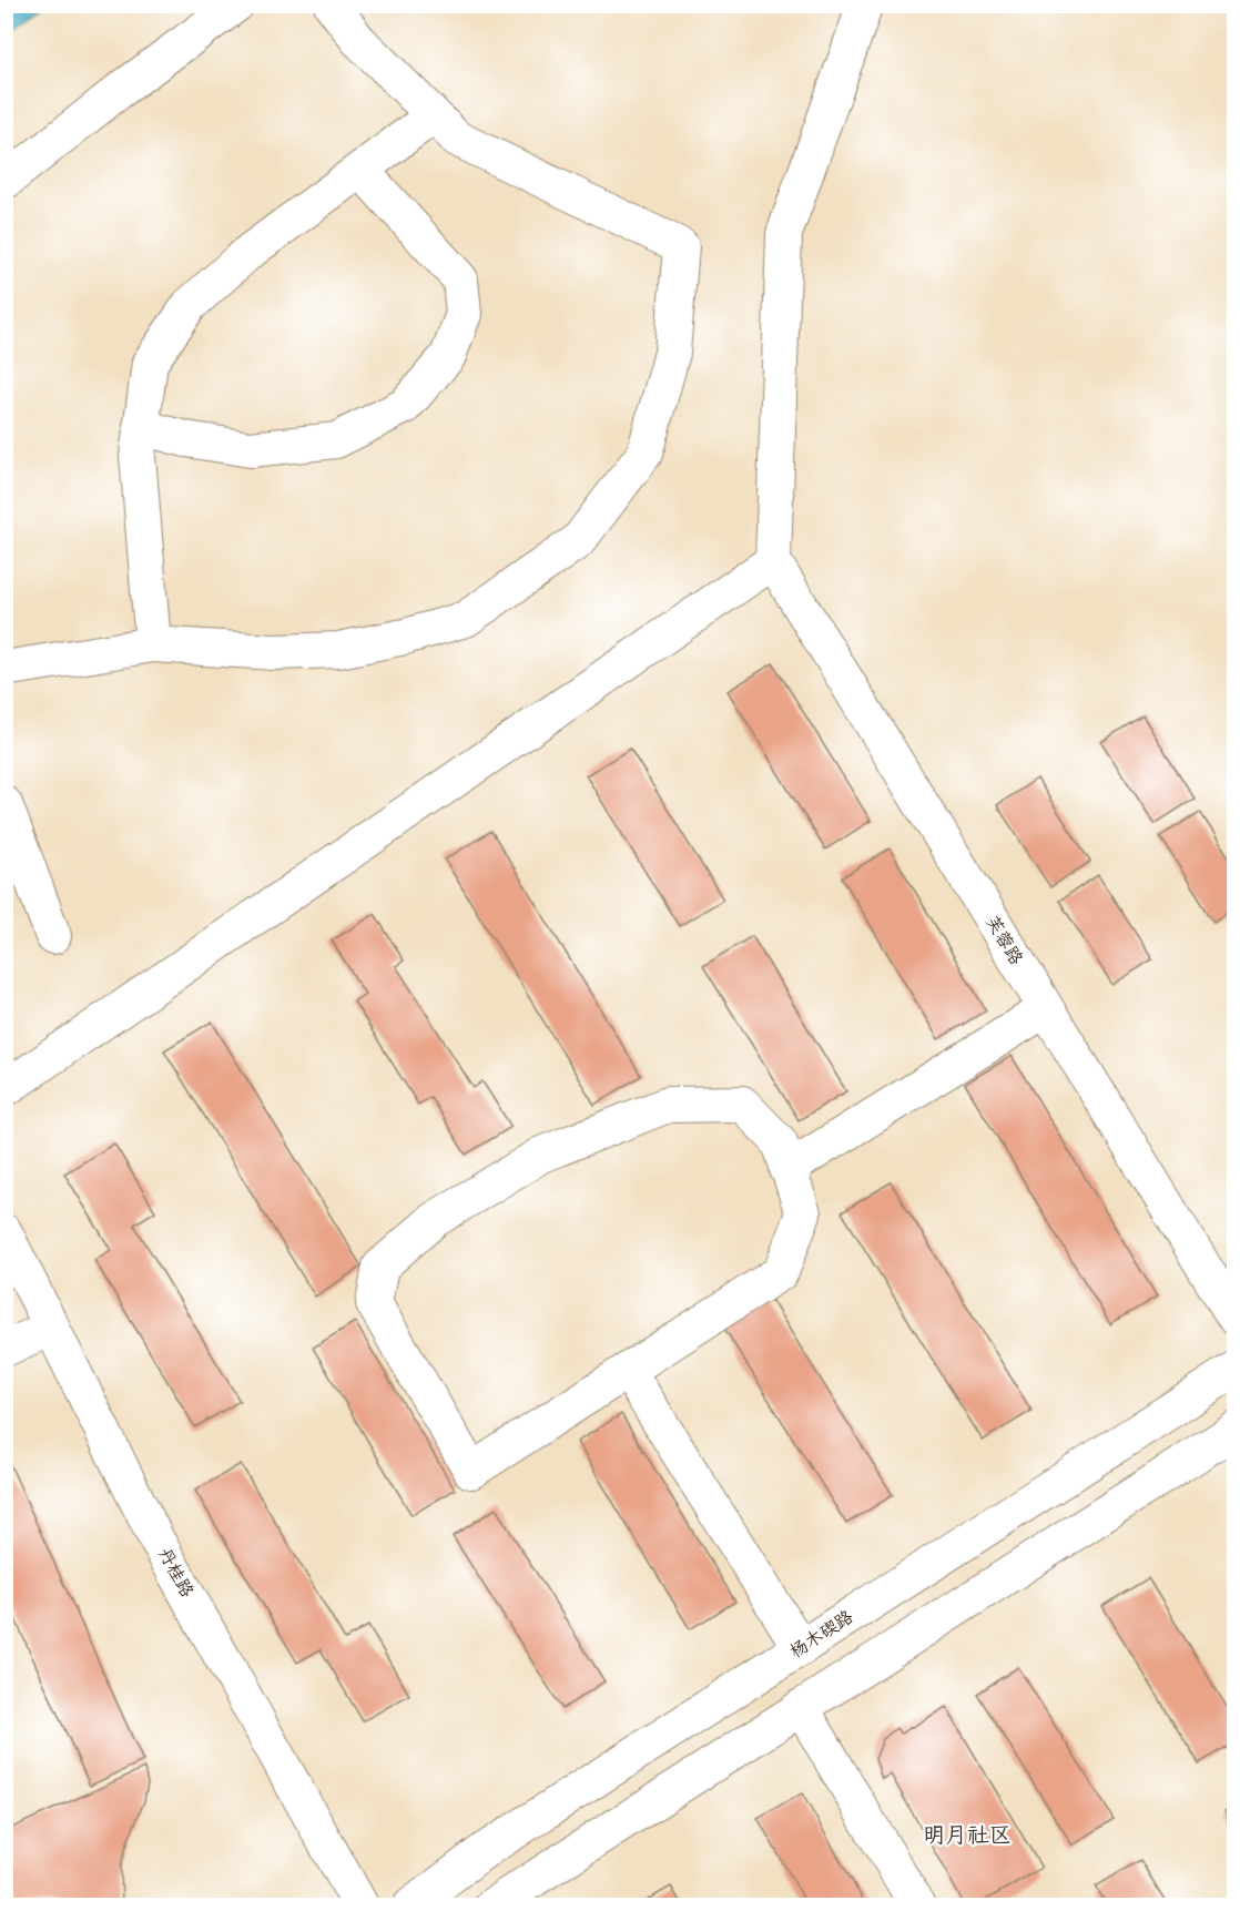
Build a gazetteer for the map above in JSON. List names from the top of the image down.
{
  "streets": {
    "street": ["芙蓉路", "丹桂路", "杨木碶路"]
  },
  "districts": ["明月社区"]
}
